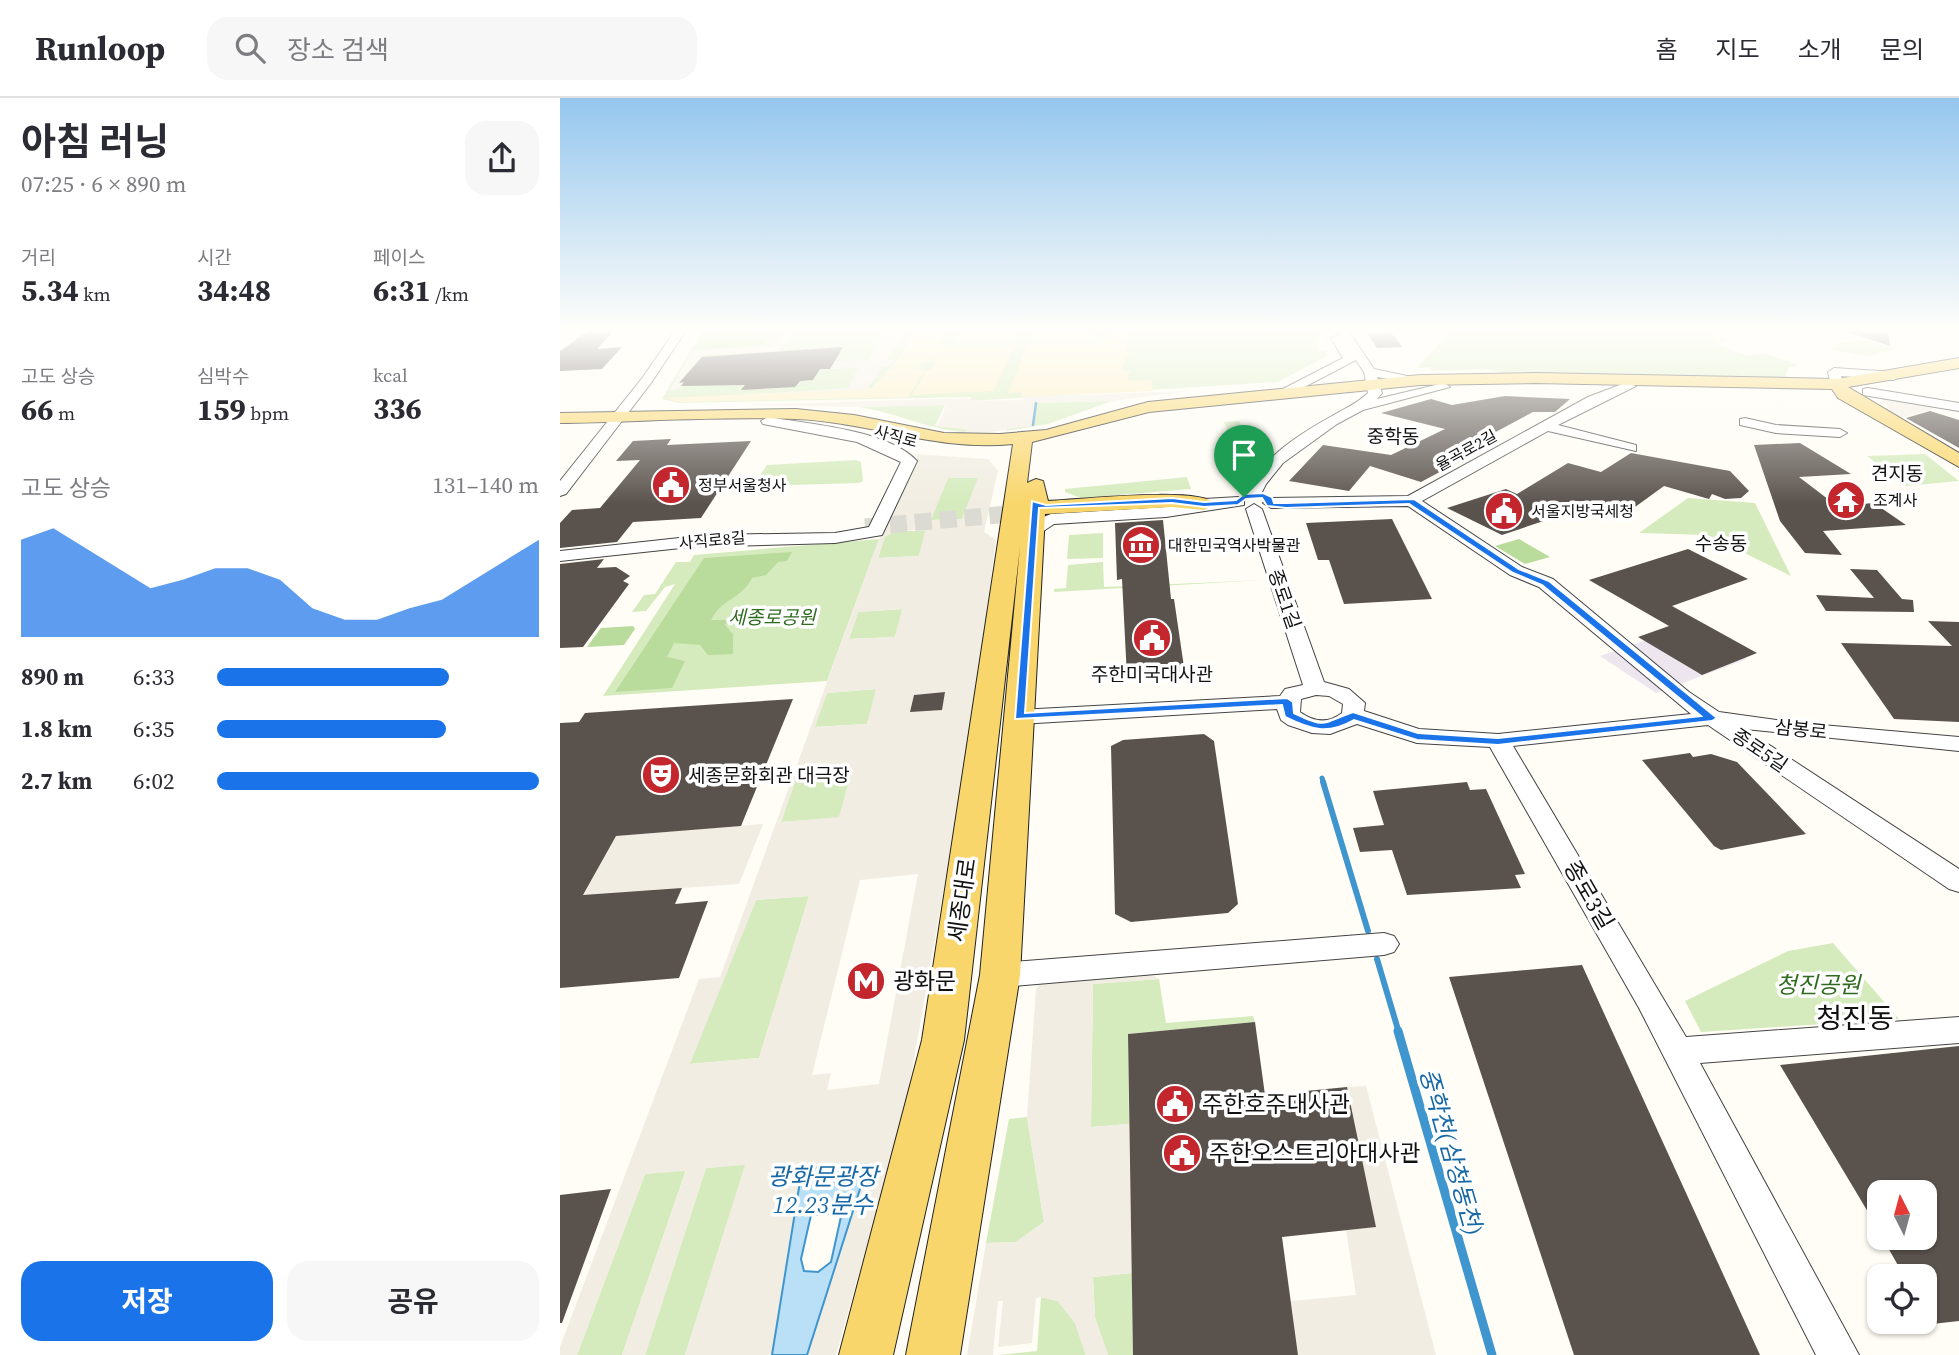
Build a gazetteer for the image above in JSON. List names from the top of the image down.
{
  "streets": {
    "main road": ["사직로", "세종대로"],
    "street": [
      "율곡로2길",
      "사직로8길",
      "종로1길",
      "삼봉로",
      "종로5길",
      "종로3길"
    ]
  },
  "crossings": [
    ["사직로", "사직로8길"],
    ["사직로", "세종대로"],
    ["율곡로2길", "종로5길"],
    ["삼봉로", "종로5길"],
    ["삼봉로", "종로3길"]
  ],
  "districts": [
    "중학동",
    "견지동",
    "수송동",
    "청진동"
  ],
  "water": ["중학천(삼청동천)", "광화문광장 12.23분수"],
  "parks": ["세종로공원", "청진공원"],
  "places": {
    "public building": [
      "정부서울청사",
      "서울지방국세청",
      "주한미국대사관",
      "주한호주대사관",
      "주한오스트리아대사관"
    ],
    "temple": ["조계사"],
    "museum": ["대한민국역사박물관"],
    "theatre": ["세종문화회관 대극장"],
    "metro station": ["광화문"]
  },
  "north": "top",
  "page": {
    "header": "Runloop",
    "search": "장소 검색",
    "nav": [
      "홈",
      "지도",
      "소개",
      "문의"
    ],
    "heading": ["아침 러닝", "07:25 · 6 × 890 m"],
    "stats": [
      ["거리", "5.34 km"],
      ["시간", "34:48"],
      ["페이스", "6:31 /km"],
      ["고도 상승", "66 m"],
      ["심박수", "159 bpm"],
      ["kcal", "336"]
    ],
    "chart": ["고도 상승", "131–140 m"],
    "list": [
      {
        "name": "890 m",
        "note": "6:33"
      },
      {
        "name": "1.8 km",
        "note": "6:35"
      },
      {
        "name": "2.7 km",
        "note": "6:02"
      }
    ],
    "buttons": ["저장", "공유"]
  }
}
